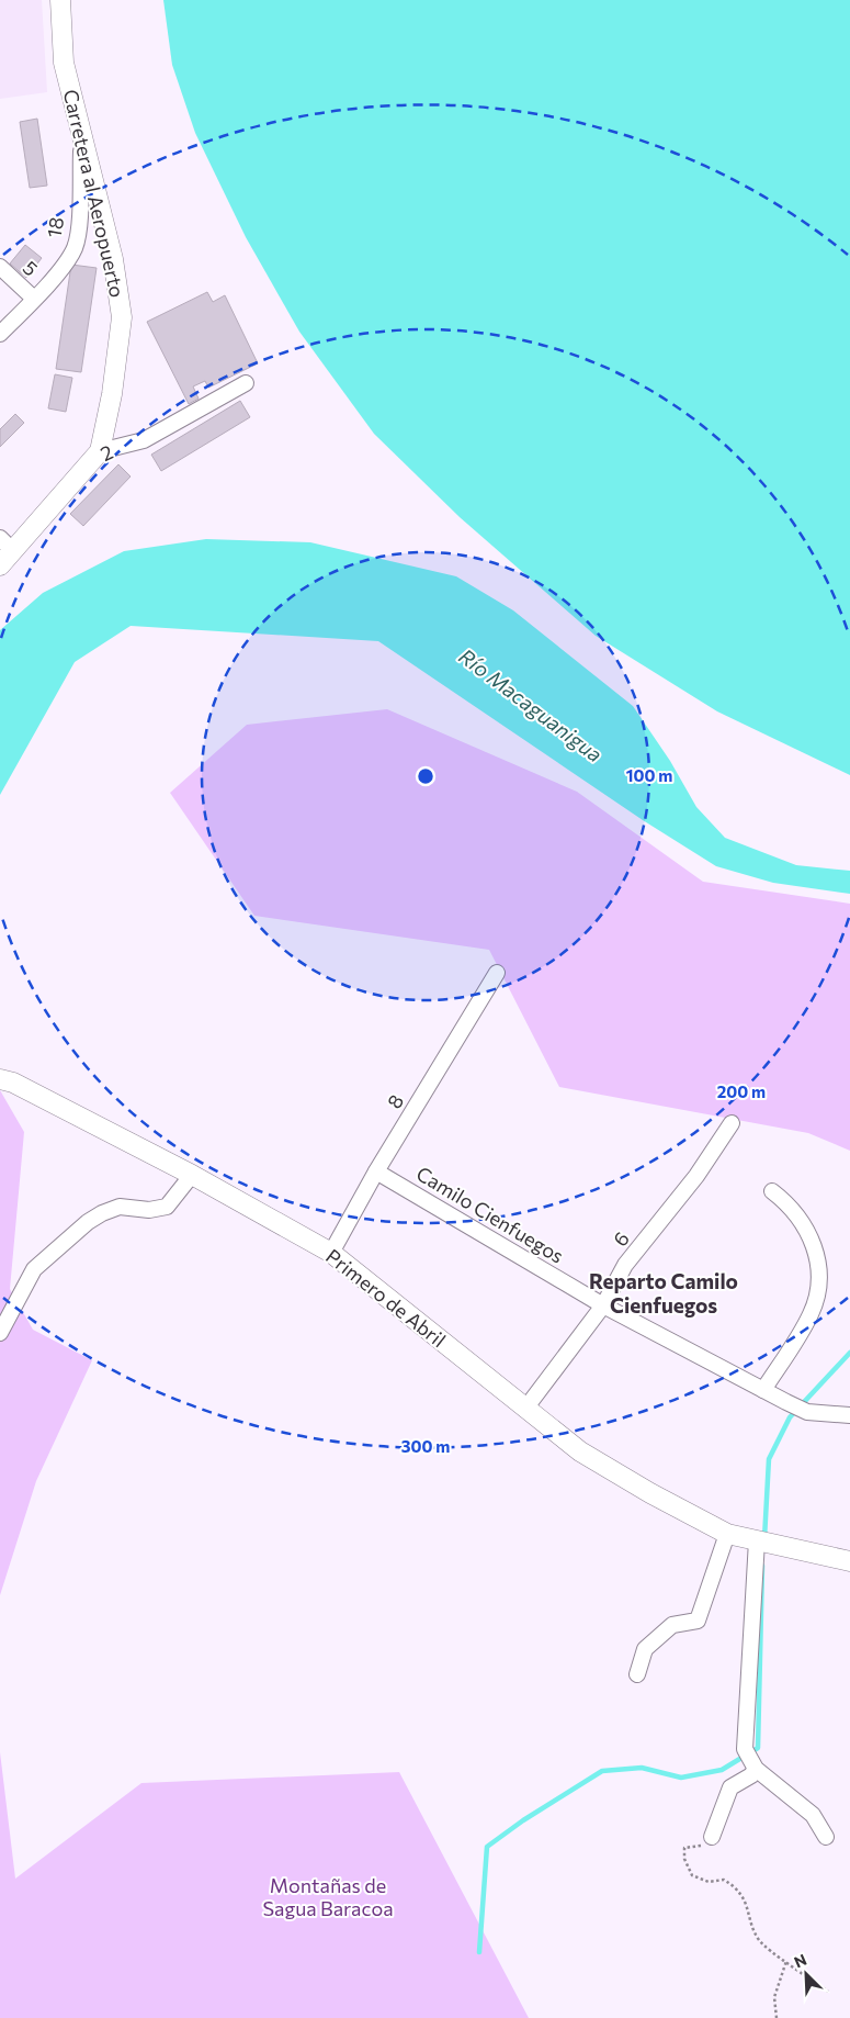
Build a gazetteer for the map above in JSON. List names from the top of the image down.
{
  "streets": {
    "main road": ["Carretera al Aeropuerto", "2", "Primero de Abril"],
    "street": [
      "18",
      "5",
      "8",
      "Camilo Cienfuegos",
      "6"
    ]
  },
  "crossings": [
    ["Carretera al Aeropuerto", "18"],
    ["Carretera al Aeropuerto", "2"],
    ["18", "5"],
    ["8", "Camilo Cienfuegos"],
    ["8", "Primero de Abril"],
    ["Camilo Cienfuegos", "6"],
    ["6", "Primero de Abril"]
  ],
  "districts": ["Reparto Camilo Cienfuegos"],
  "water": ["Río Macaguanigua"],
  "parks": ["Montañas de Sagua Baracoa"],
  "north": "top left",
  "rings": ["100 m", "200 m", "300 m"]
}
